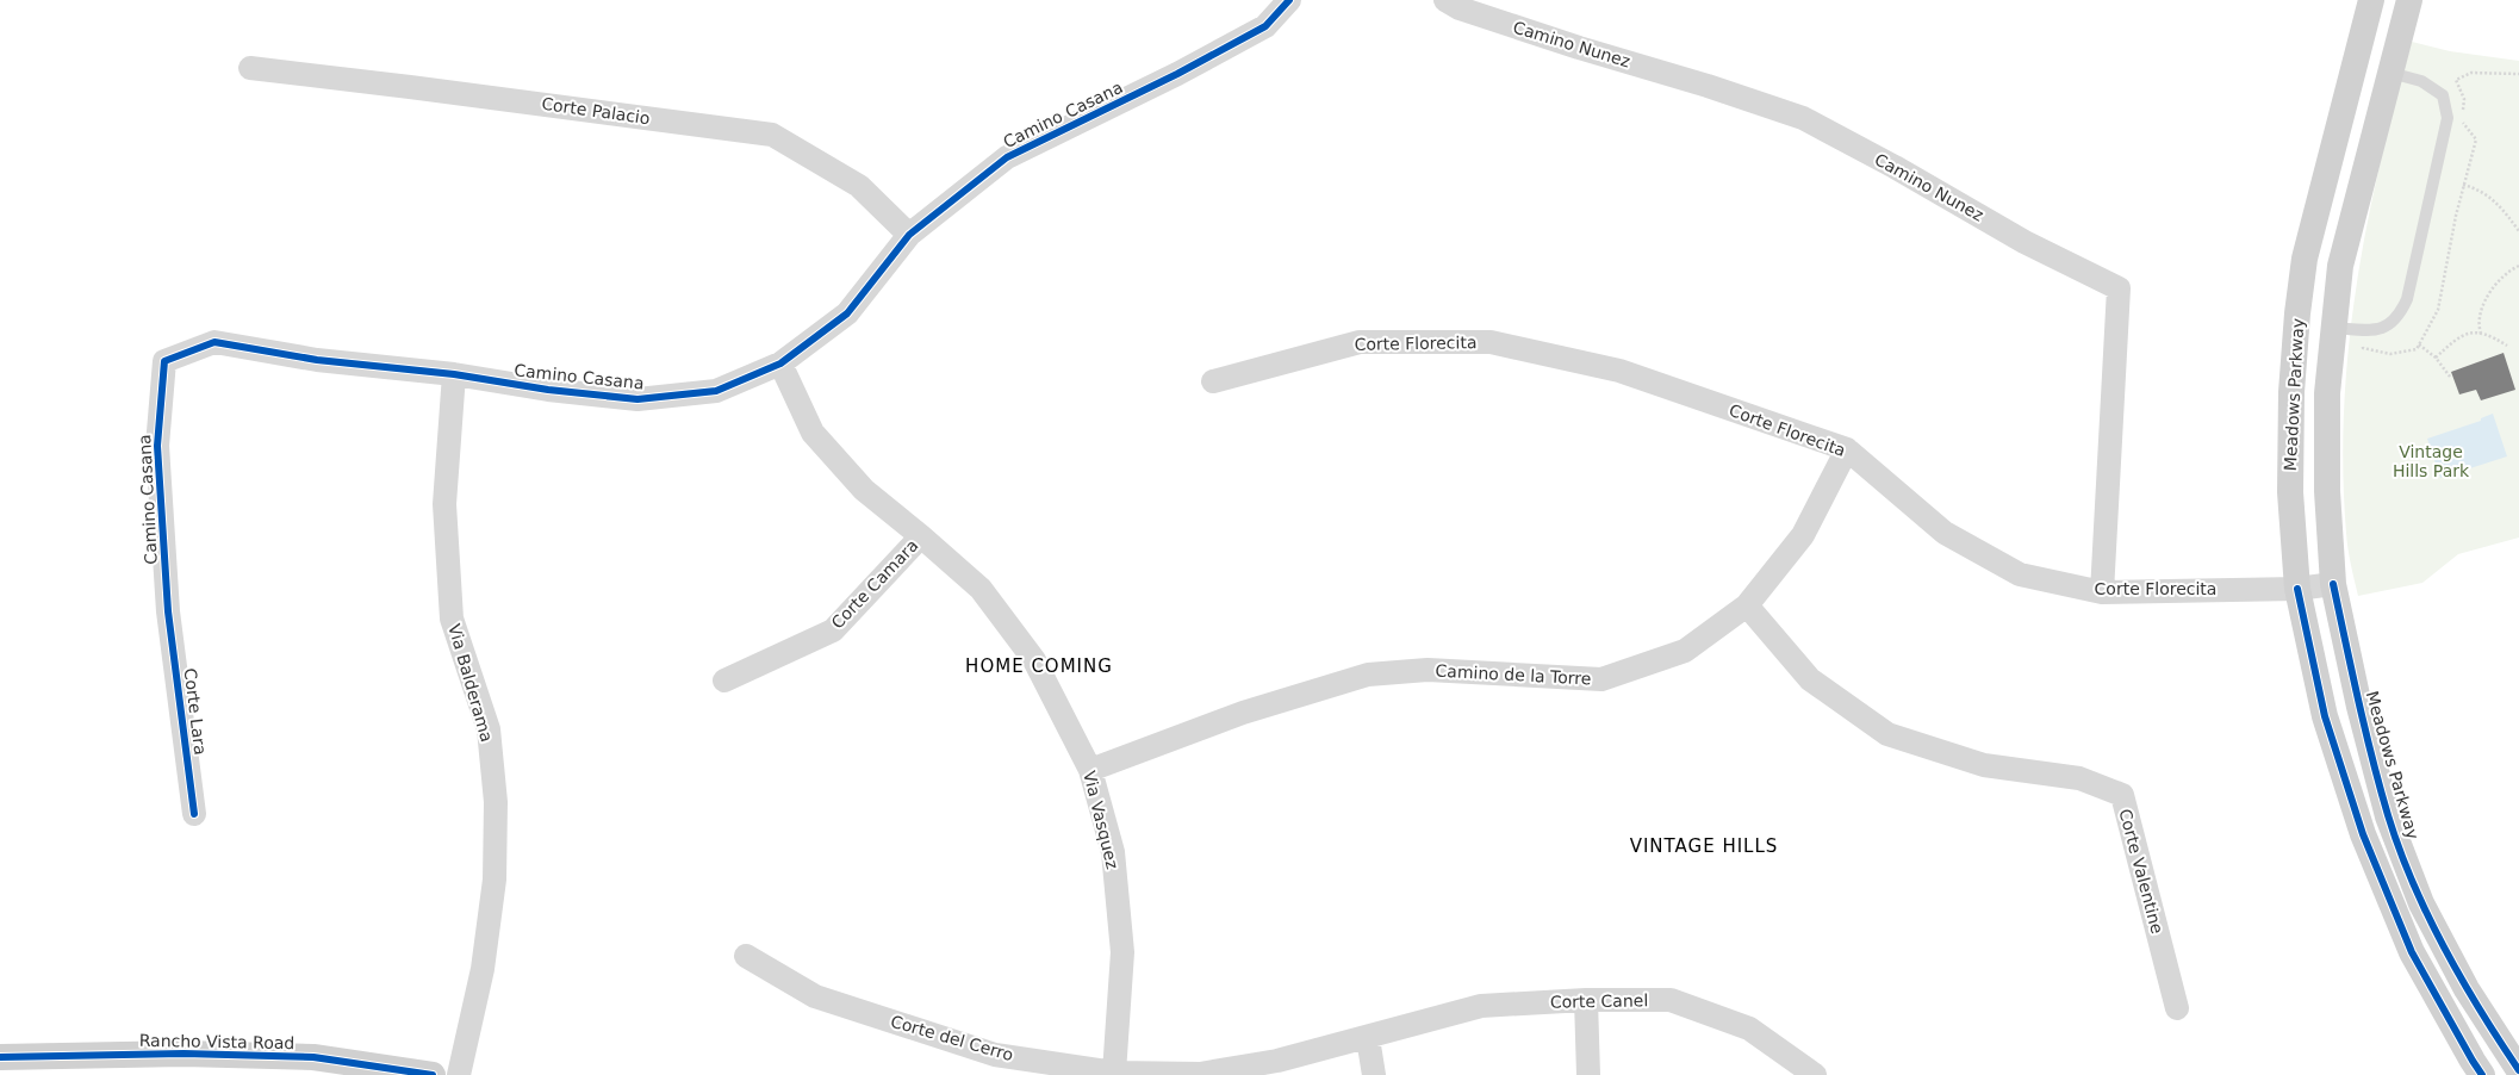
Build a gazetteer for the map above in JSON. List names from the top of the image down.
{
  "streets": {
    "main road": ["Meadows Parkway", "Rancho Vista Road"],
    "street": [
      "Camino Nunez",
      "Corte Palacio",
      "Camino Casana",
      "Corte Florecita",
      "Corte Camara",
      "Camino de la Torre",
      "Via Balderama",
      "Corte Lara",
      "Via Vasquez",
      "Corte Valentine",
      "Corte Canel",
      "Corte del Cerro"
    ]
  },
  "crossings": [
    ["Camino Nunez", "Corte Florecita"],
    ["Corte Palacio", "Camino Casana"],
    ["Camino Casana", "Via Balderama"],
    ["Camino Casana", "Corte Lara"],
    ["Camino Casana", "Via Vasquez"],
    ["Corte Florecita", "Meadows Parkway"],
    ["Corte Florecita", "Camino de la Torre"],
    ["Corte Camara", "Via Vasquez"],
    ["Camino de la Torre", "Via Vasquez"],
    ["Camino de la Torre", "Corte Valentine"],
    ["Via Vasquez", "Corte del Cerro"],
    ["Corte Canel", "Corte del Cerro"]
  ],
  "districts": ["HOME COMING", "VINTAGE HILLS"],
  "parks": ["Vintage Hills Park"]
}
